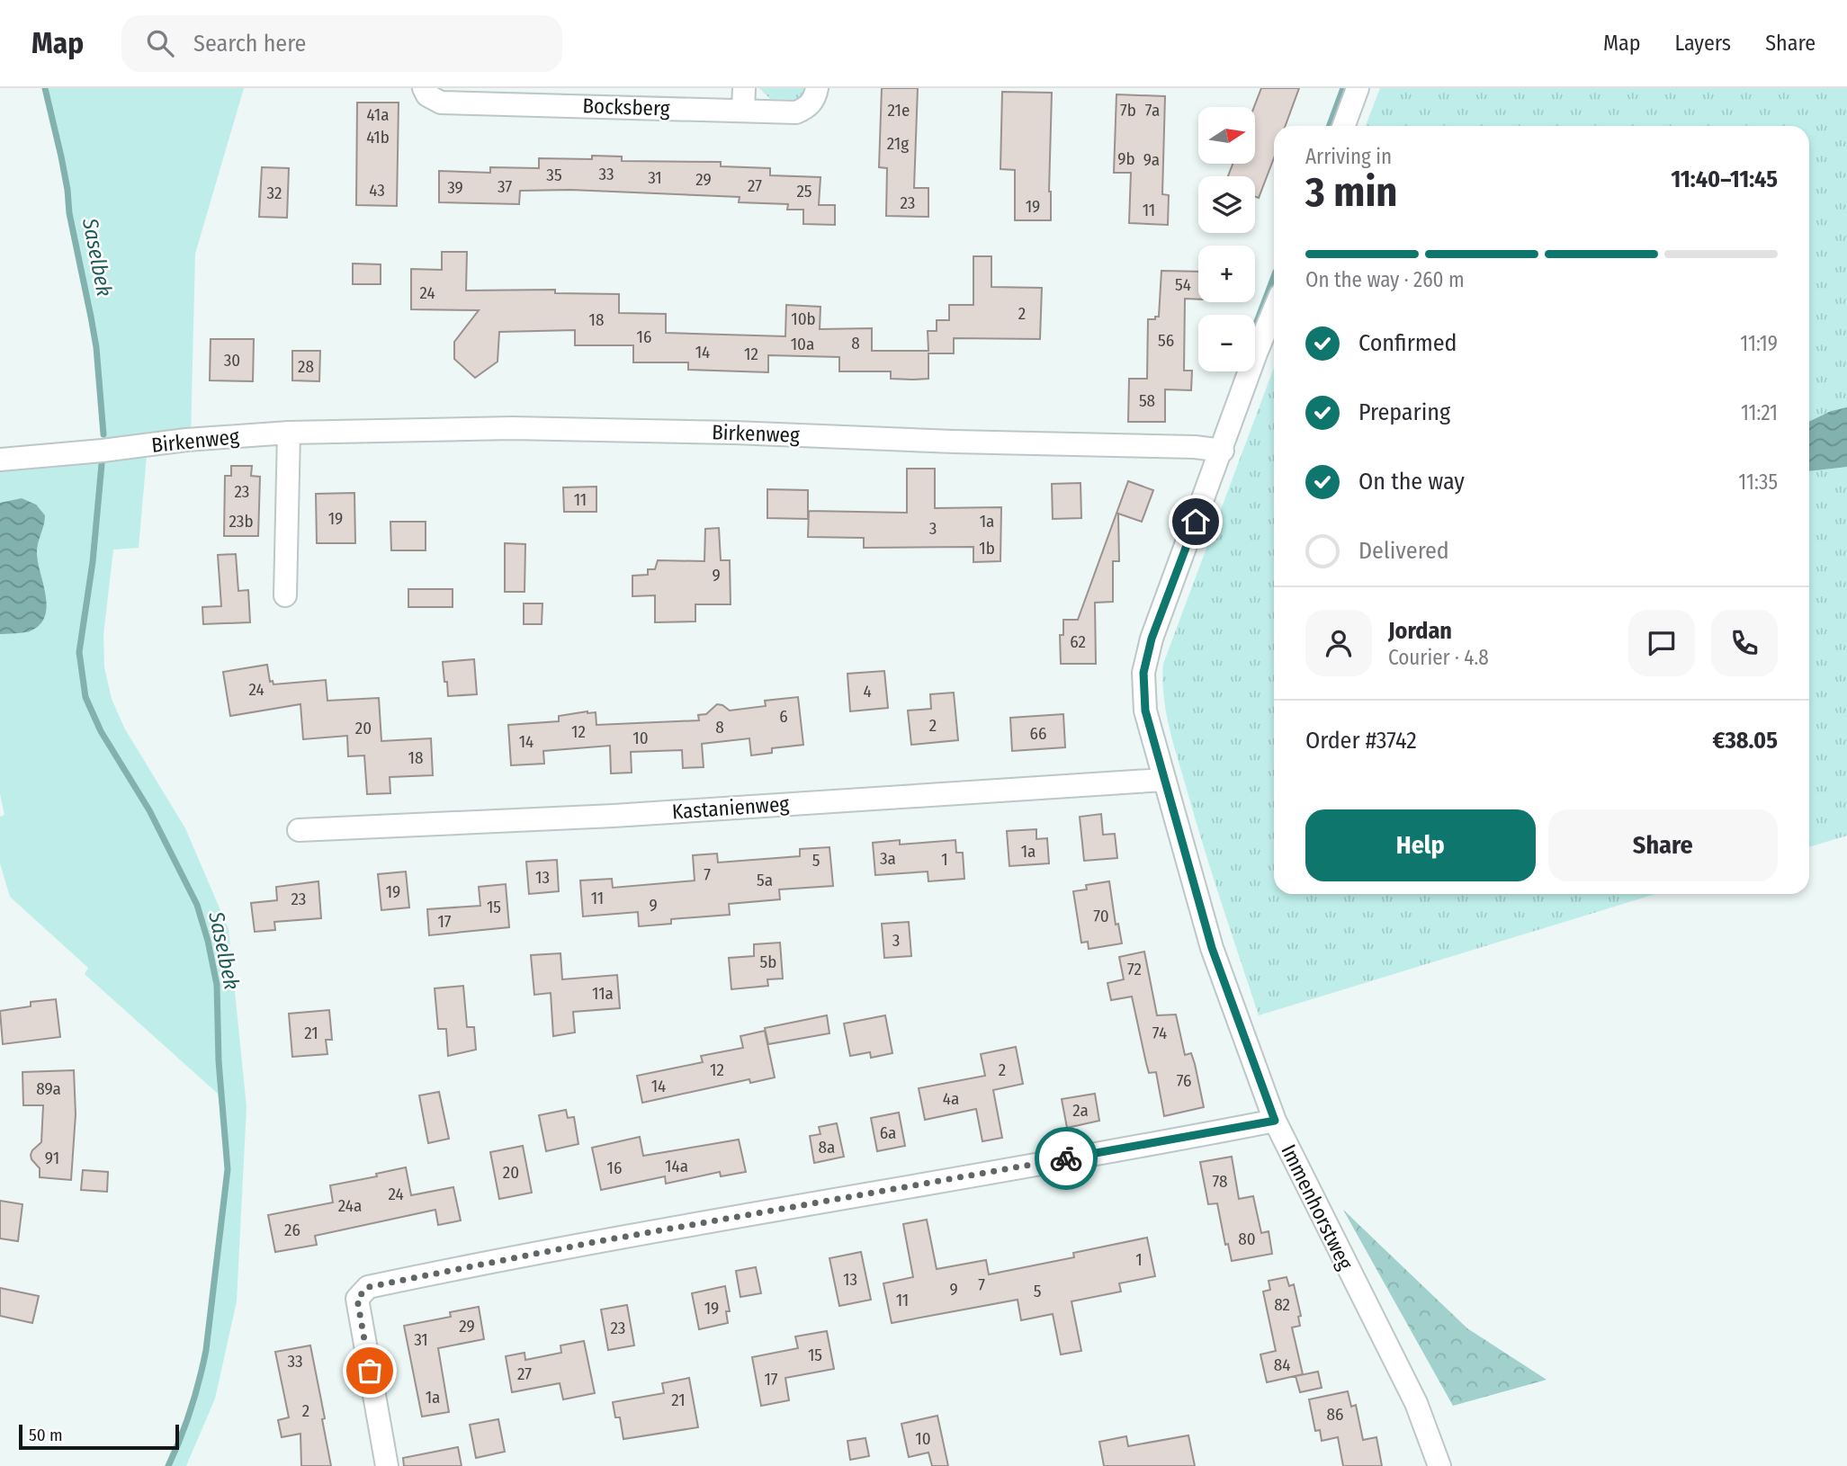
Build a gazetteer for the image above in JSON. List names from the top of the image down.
{
  "streets": {
    "street": [
      "Bocksberg",
      "Birkenweg",
      "Kastanienweg",
      "Immenhorstweg"
    ]
  },
  "crossings": [
    ["Birkenweg", "Immenhorstweg"],
    ["Kastanienweg", "Immenhorstweg"]
  ],
  "water": ["Saselbek"],
  "house_numbers": [
    "21e",
    "7b",
    "7a",
    "41a",
    "41b",
    "21g",
    "9b",
    "9a",
    "33",
    "35",
    "31",
    "29",
    "27",
    "37",
    "39",
    "43",
    "25",
    "32",
    "23",
    "19",
    "11",
    "54",
    "24",
    "2",
    "10b",
    "18",
    "16",
    "56",
    "8",
    "10a",
    "14",
    "12",
    "30",
    "28",
    "58",
    "23",
    "11",
    "19",
    "23b",
    "1a",
    "3",
    "1b",
    "9",
    "62",
    "24",
    "4",
    "6",
    "2",
    "8",
    "20",
    "12",
    "66",
    "10",
    "14",
    "18",
    "1a",
    "3a",
    "1",
    "5",
    "7",
    "13",
    "5a",
    "19",
    "11",
    "23",
    "9",
    "15",
    "70",
    "17",
    "3",
    "5b",
    "72",
    "11a",
    "21",
    "74",
    "12",
    "2",
    "76",
    "14",
    "89a",
    "4a",
    "2a",
    "6a",
    "8a",
    "91",
    "14a",
    "16",
    "20",
    "78",
    "24",
    "24a",
    "26",
    "80",
    "1",
    "13",
    "7",
    "9",
    "5",
    "11",
    "82",
    "19",
    "29",
    "23",
    "31",
    "15",
    "33",
    "84",
    "27",
    "17",
    "1a",
    "21",
    "2",
    "86",
    "10"
  ],
  "scale_bar": "50 m",
  "north": "right",
  "page": {
    "header": "Map",
    "search": "Search here",
    "nav": ["Map", "Layers", "Share"],
    "map_buttons": ["+", "−"],
    "heading": ["3 min", "Arriving in", "11:40–11:45"],
    "panel": [
      "Jordan",
      "Courier · 4.8",
      "Order #3742",
      "€38.05"
    ],
    "bar": "On the way · 260 m",
    "list": [
      ["Confirmed", "11:19"],
      ["Preparing", "11:21"],
      ["On the way", "11:35"],
      "Delivered"
    ],
    "buttons": ["Help", "Share"],
    "scale": "50 m"
  }
}
